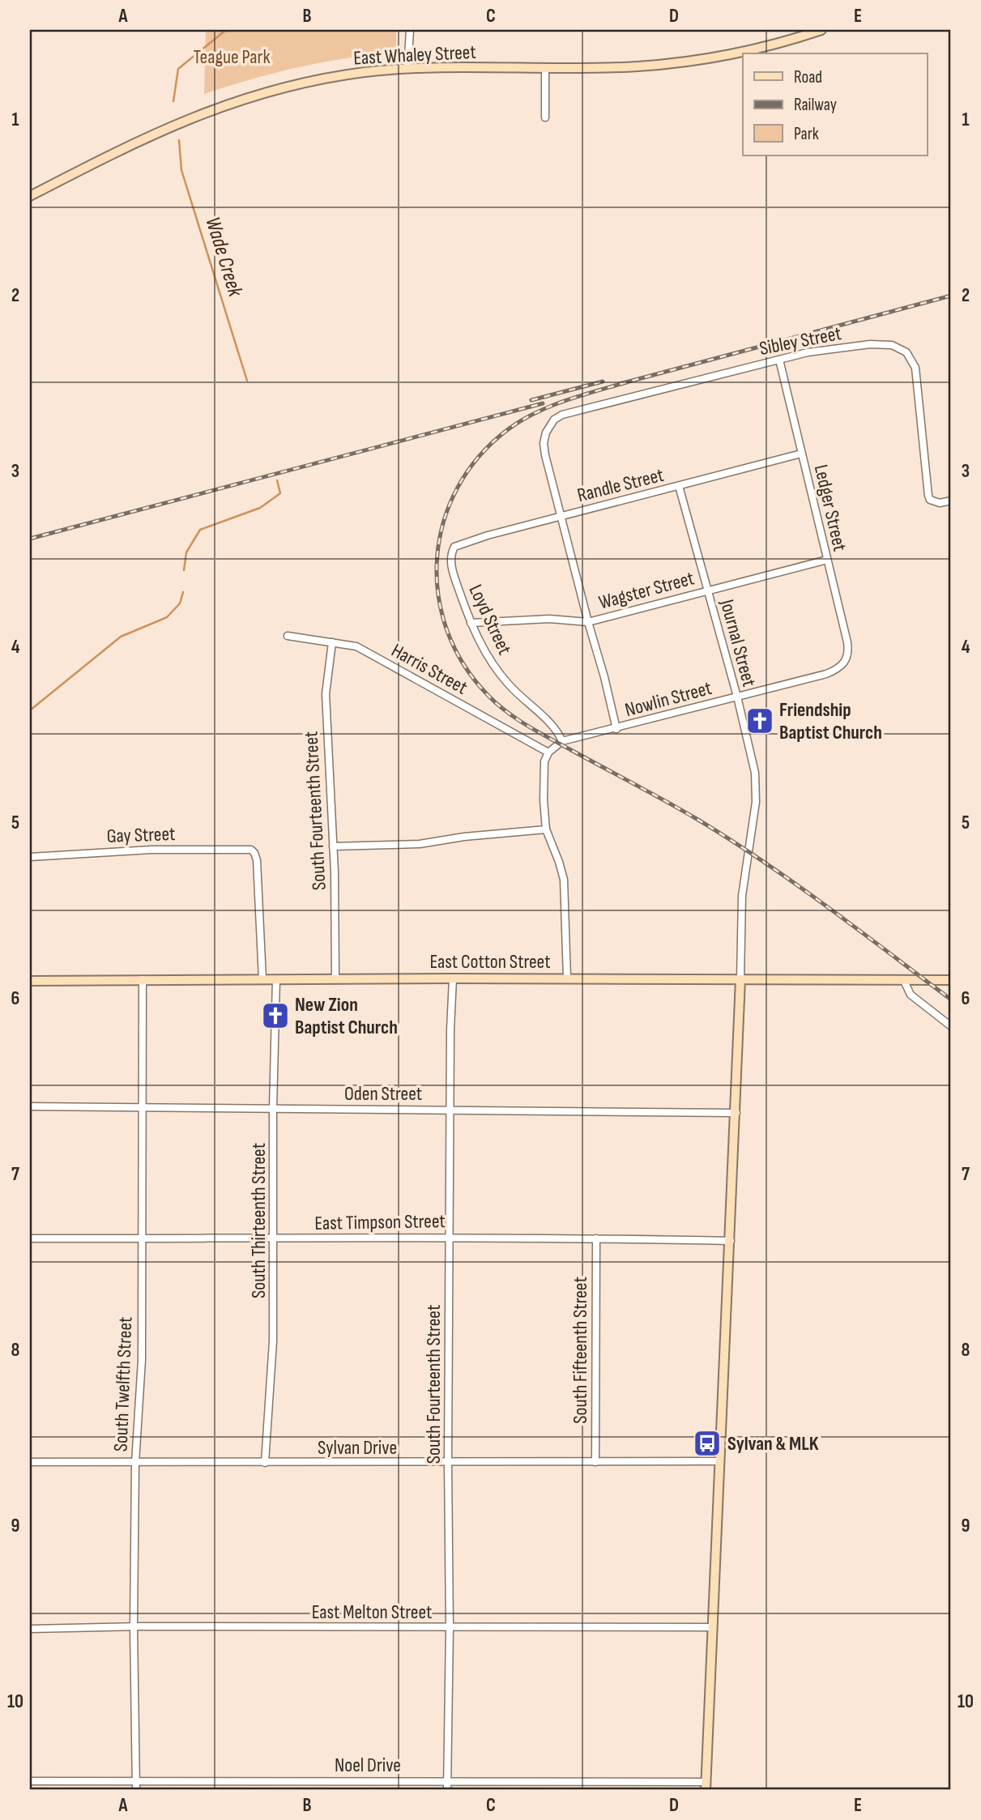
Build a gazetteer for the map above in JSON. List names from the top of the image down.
{
  "streets": {
    "street": [
      "East Whaley Street",
      "Sibley Street",
      "Randle Street",
      "Ledger Street",
      "Wagster Street",
      "Loyd Street",
      "Journal Street",
      "Harris Street",
      "Nowlin Street",
      "South Fourteenth Street",
      "Gay Street",
      "East Cotton Street",
      "Oden Street",
      "South Thirteenth Street",
      "East Timpson Street",
      "South Fifteenth Street",
      "South Twelfth Street",
      "Sylvan Drive",
      "East Melton Street",
      "Noel Drive"
    ]
  },
  "crossings": [
    ["Sibley Street", "Randle Street"],
    ["Sibley Street", "Ledger Street"],
    ["Randle Street", "Ledger Street"],
    ["Randle Street", "Loyd Street"],
    ["Randle Street", "Journal Street"],
    ["Ledger Street", "Wagster Street"],
    ["Ledger Street", "Nowlin Street"],
    ["Wagster Street", "Loyd Street"],
    ["Wagster Street", "Journal Street"],
    ["Loyd Street", "Nowlin Street"],
    ["Journal Street", "Nowlin Street"],
    ["Journal Street", "East Cotton Street"],
    ["Harris Street", "South Fourteenth Street"],
    ["South Fourteenth Street", "East Cotton Street"],
    ["South Fourteenth Street", "Oden Street"],
    ["South Fourteenth Street", "East Timpson Street"],
    ["South Fourteenth Street", "Sylvan Drive"],
    ["South Fourteenth Street", "East Melton Street"],
    ["South Fourteenth Street", "Noel Drive"],
    ["Gay Street", "East Cotton Street"],
    ["East Cotton Street", "South Thirteenth Street"],
    ["East Cotton Street", "South Twelfth Street"],
    ["Oden Street", "South Thirteenth Street"],
    ["Oden Street", "South Twelfth Street"],
    ["South Thirteenth Street", "East Timpson Street"],
    ["South Thirteenth Street", "Sylvan Drive"],
    ["East Timpson Street", "South Fifteenth Street"],
    ["East Timpson Street", "South Twelfth Street"],
    ["South Fifteenth Street", "Sylvan Drive"],
    ["South Twelfth Street", "Sylvan Drive"],
    ["South Twelfth Street", "East Melton Street"],
    ["South Twelfth Street", "Noel Drive"]
  ],
  "water": ["Wade Creek"],
  "parks": ["Teague Park"],
  "places": {
    "church": ["Friendship Baptist Church", "New Zion Baptist Church"],
    "bus stop": ["Sylvan & MLK"]
  },
  "legend": ["Road", "Railway", "Park"],
  "grid": {
    "columns": [
      "A",
      "B",
      "C",
      "D",
      "E"
    ],
    "rows": [
      "1",
      "2",
      "3",
      "4",
      "5",
      "6",
      "7",
      "8",
      "9",
      "10"
    ]
  }
}
